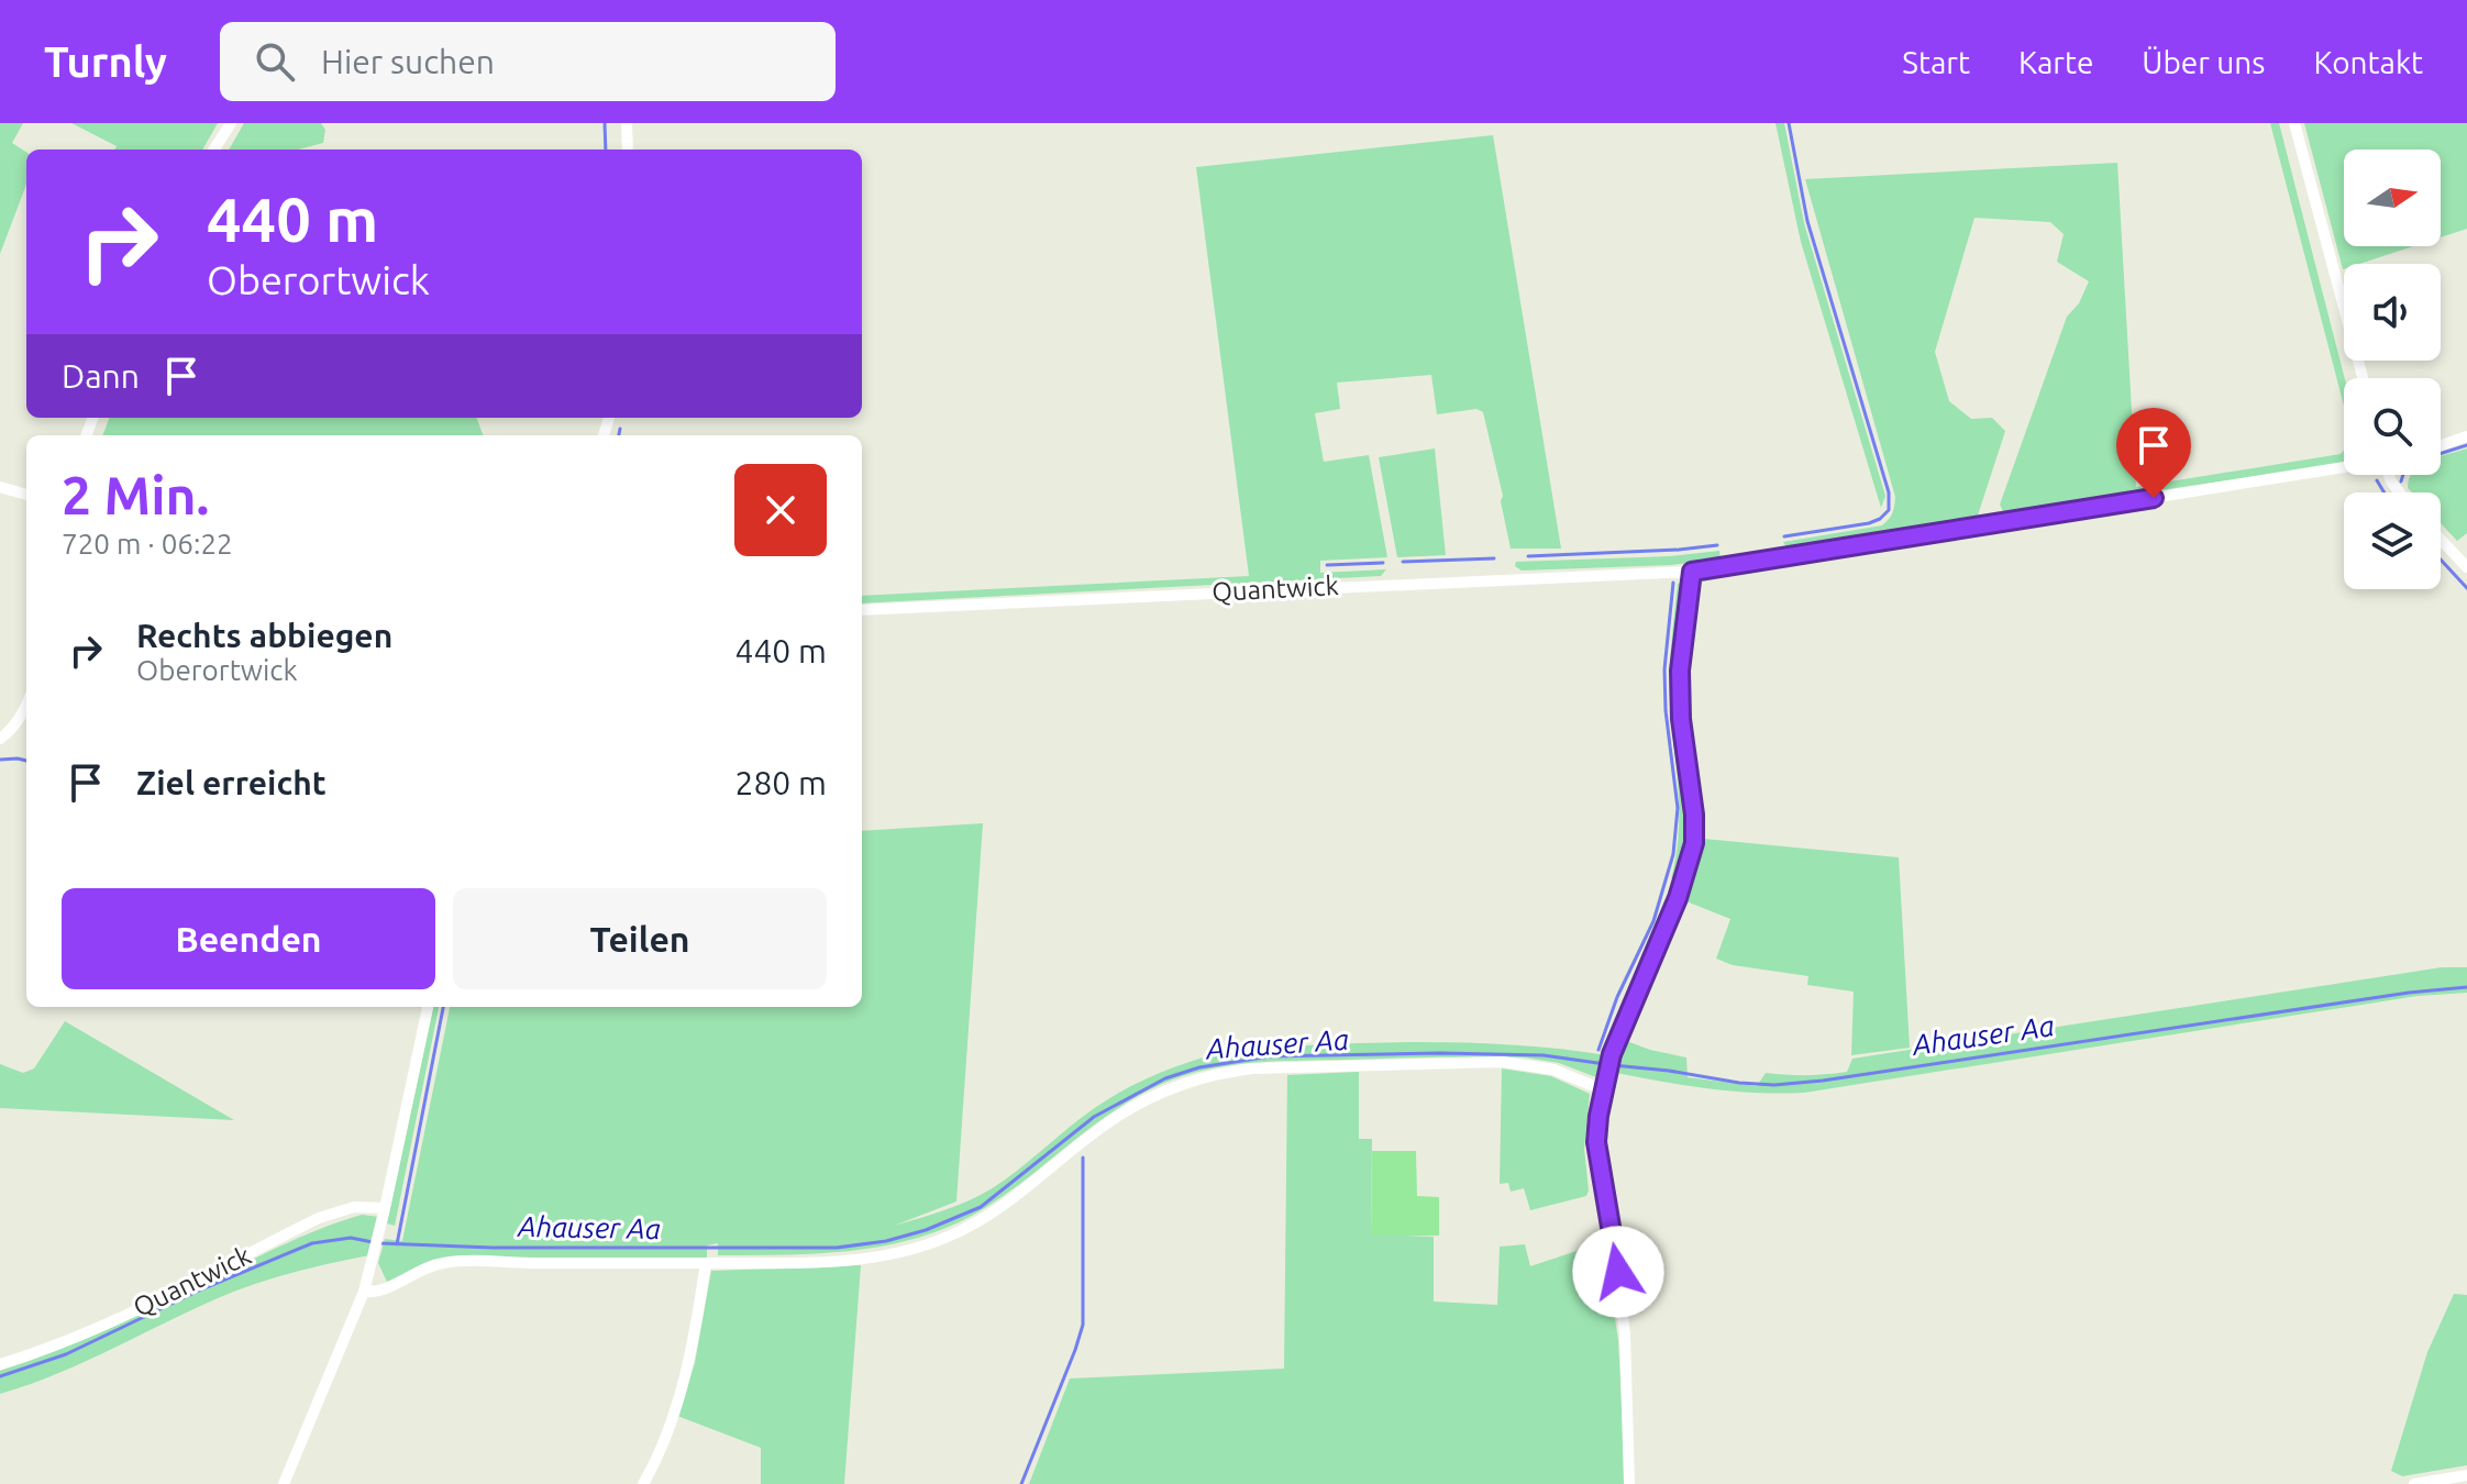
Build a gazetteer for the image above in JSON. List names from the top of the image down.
{
  "streets": {
    "street": ["Quantwick"]
  },
  "water": ["Ahauser Aa"],
  "north": "right",
  "page": {
    "header": "Turnly",
    "search": "Hier suchen",
    "nav": [
      "Start",
      "Karte",
      "Über uns",
      "Kontakt"
    ],
    "turn": ["440 m", "Oberortwick"],
    "then": "Dann",
    "heading": ["2 Min.", "720 m · 06:22"],
    "list": [
      {
        "name": "Rechts abbiegen",
        "note": "Oberortwick",
        "value": "440 m"
      },
      {
        "name": "Ziel erreicht",
        "value": "280 m"
      }
    ],
    "buttons": ["Beenden", "Teilen"]
  }
}
